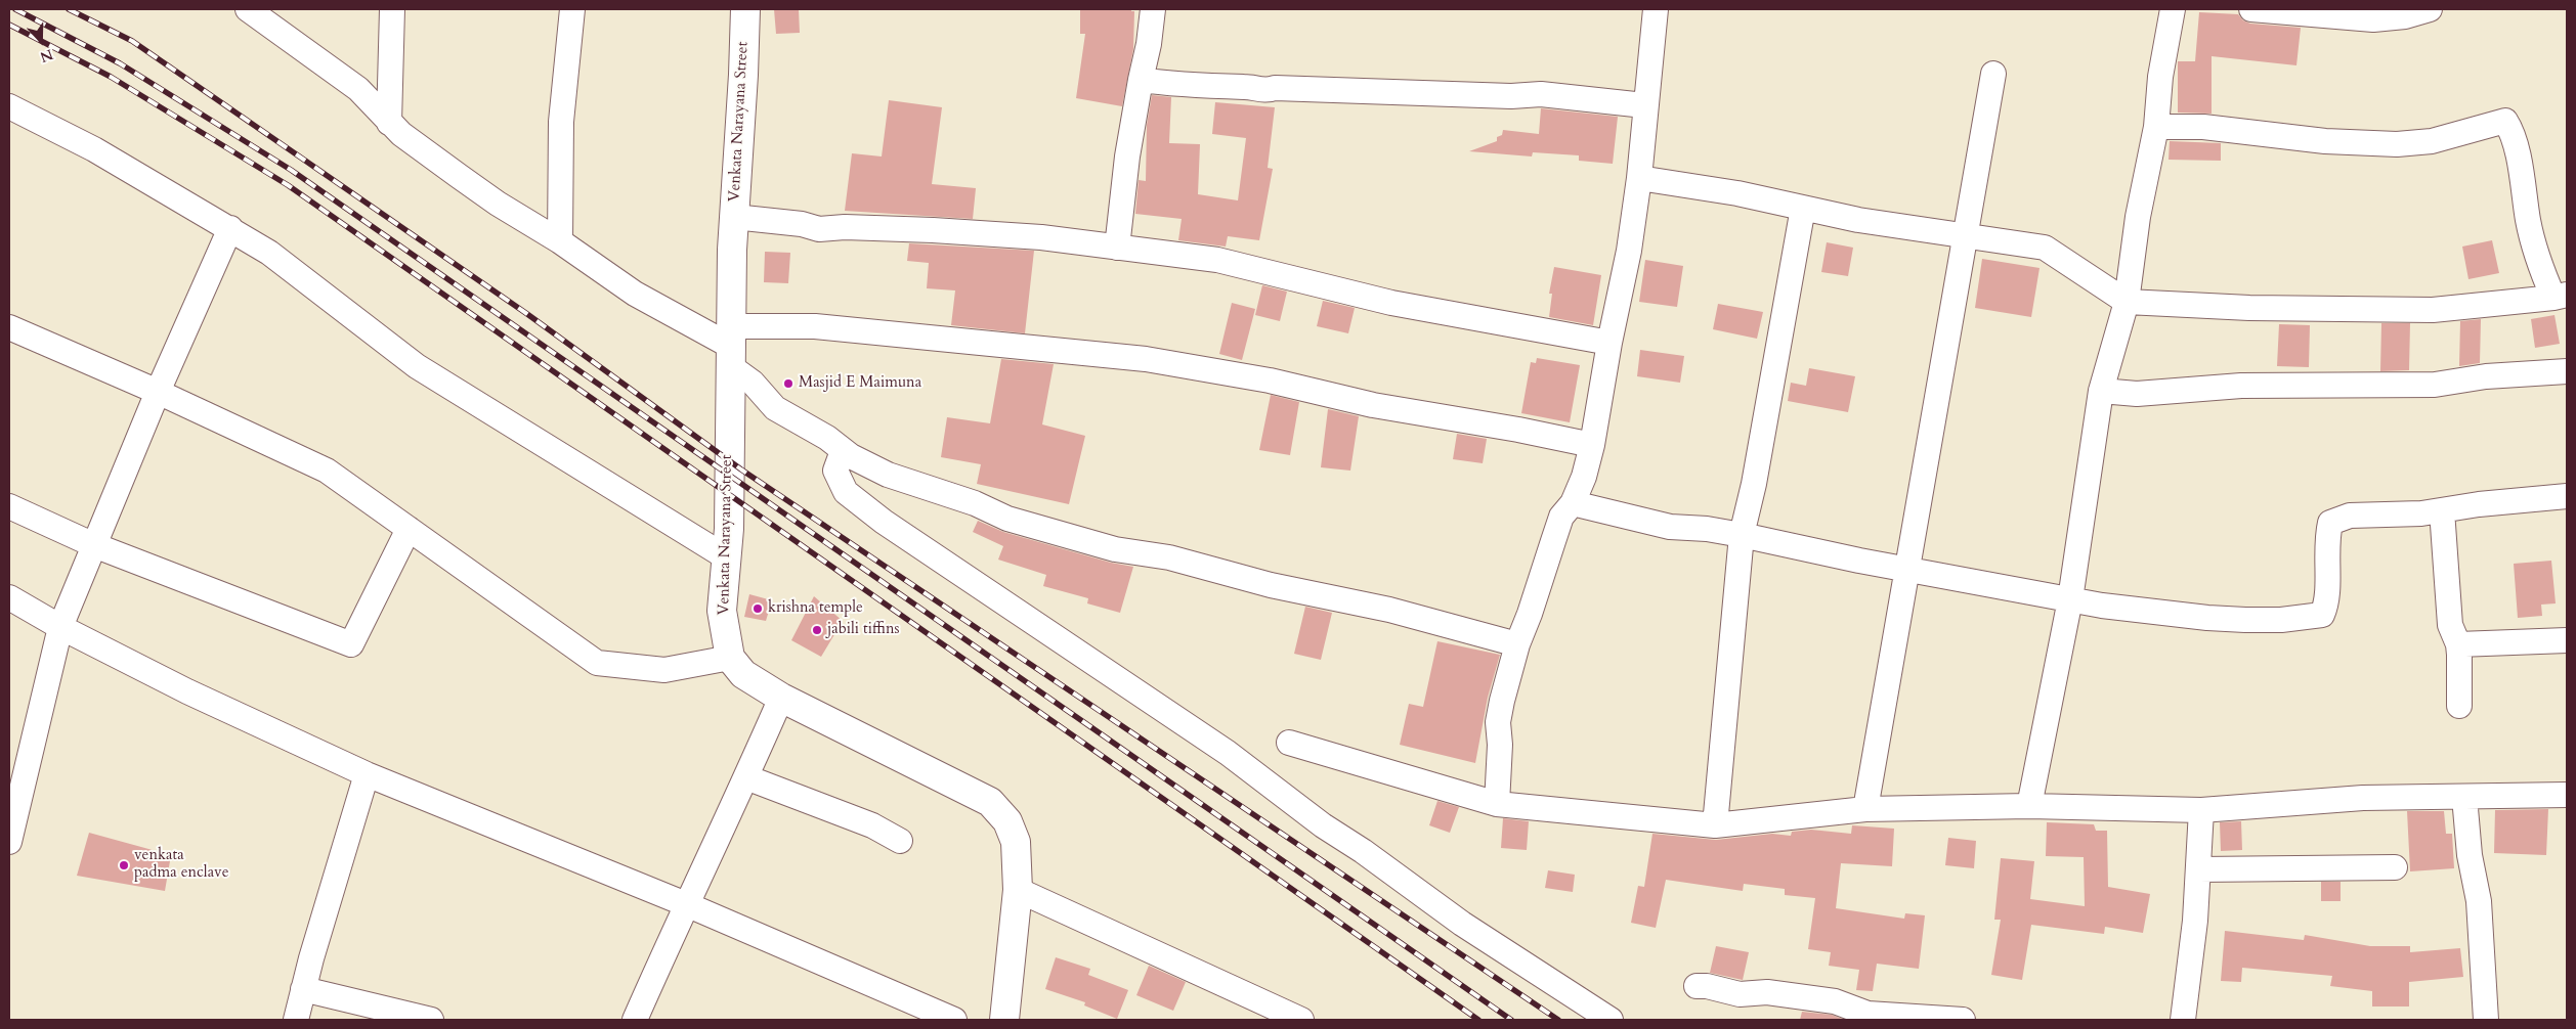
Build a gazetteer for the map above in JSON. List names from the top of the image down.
{
  "streets": {
    "street": ["Venkata Narayana Street"]
  },
  "places": [
    "Masjid E Maimuna",
    "krishna temple",
    "jabili tiffins",
    "venkata padma enclave"
  ],
  "north": "bottom"
}
